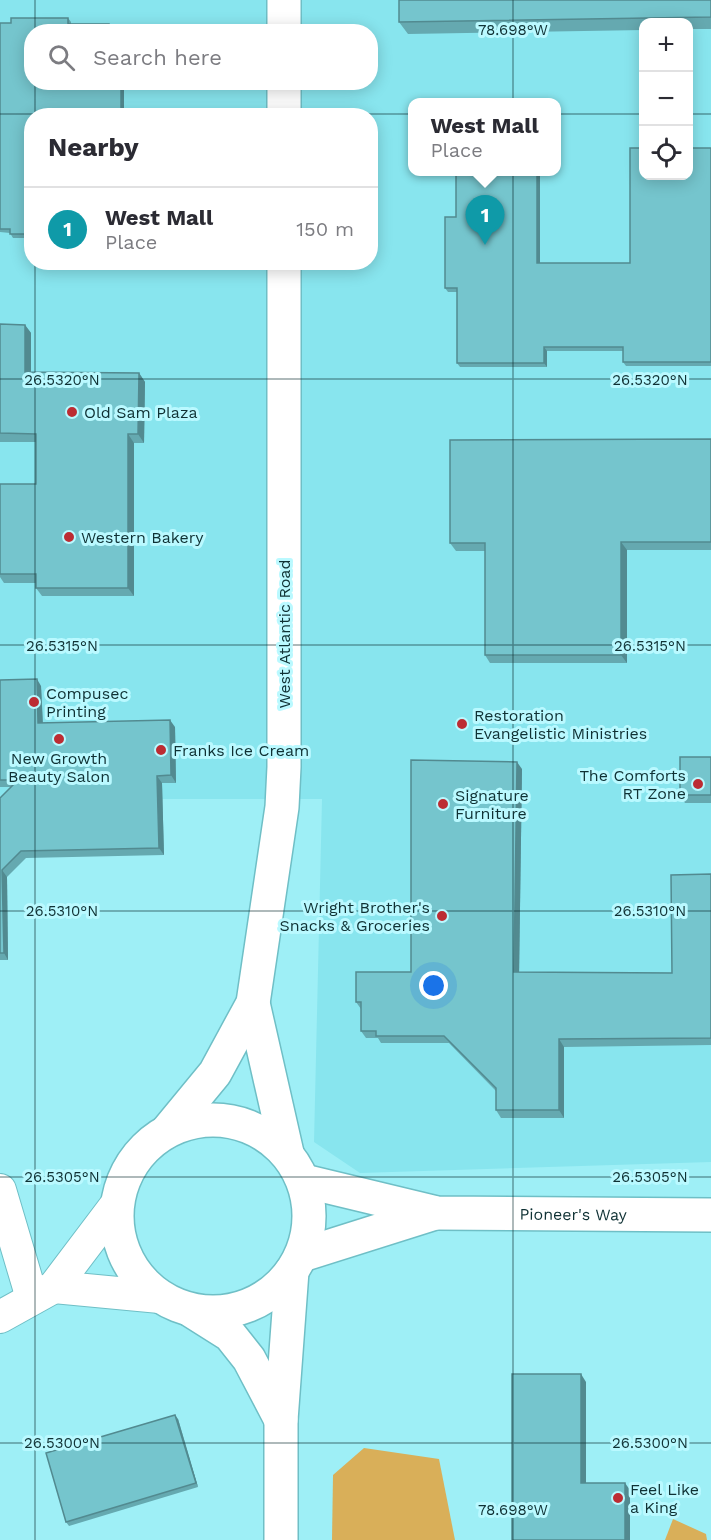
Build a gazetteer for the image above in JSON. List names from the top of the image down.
{
  "streets": {
    "main road": ["West Atlantic Road", "Pioneer's Way"]
  },
  "crossings": [
    ["West Atlantic Road", "Pioneer's Way"]
  ],
  "places": [
    "Old Sam Plaza",
    "Western Bakery",
    "Compusec Printing",
    "Restoration Evangelistic Ministries",
    "New Growth Beauty Salon",
    "Franks Ice Cream",
    "The Comforts RT Zone",
    "Signature Furniture",
    "Wright Brother's Snacks & Groceries",
    "Feel Like a King"
  ],
  "page": {
    "map_buttons": ["+", "−"],
    "search": "Search here",
    "popup": ["West Mall", "Place"],
    "heading": "Nearby",
    "list": [
      {
        "mark": "1",
        "name": "West Mall",
        "note": "Place",
        "value": "150 m"
      }
    ],
    "pins": "1"
  },
  "coordinates": [
    "78.698°W",
    "26.5320°N",
    "26.5315°N",
    "26.5310°N",
    "26.5305°N",
    "26.5300°N"
  ]
}
